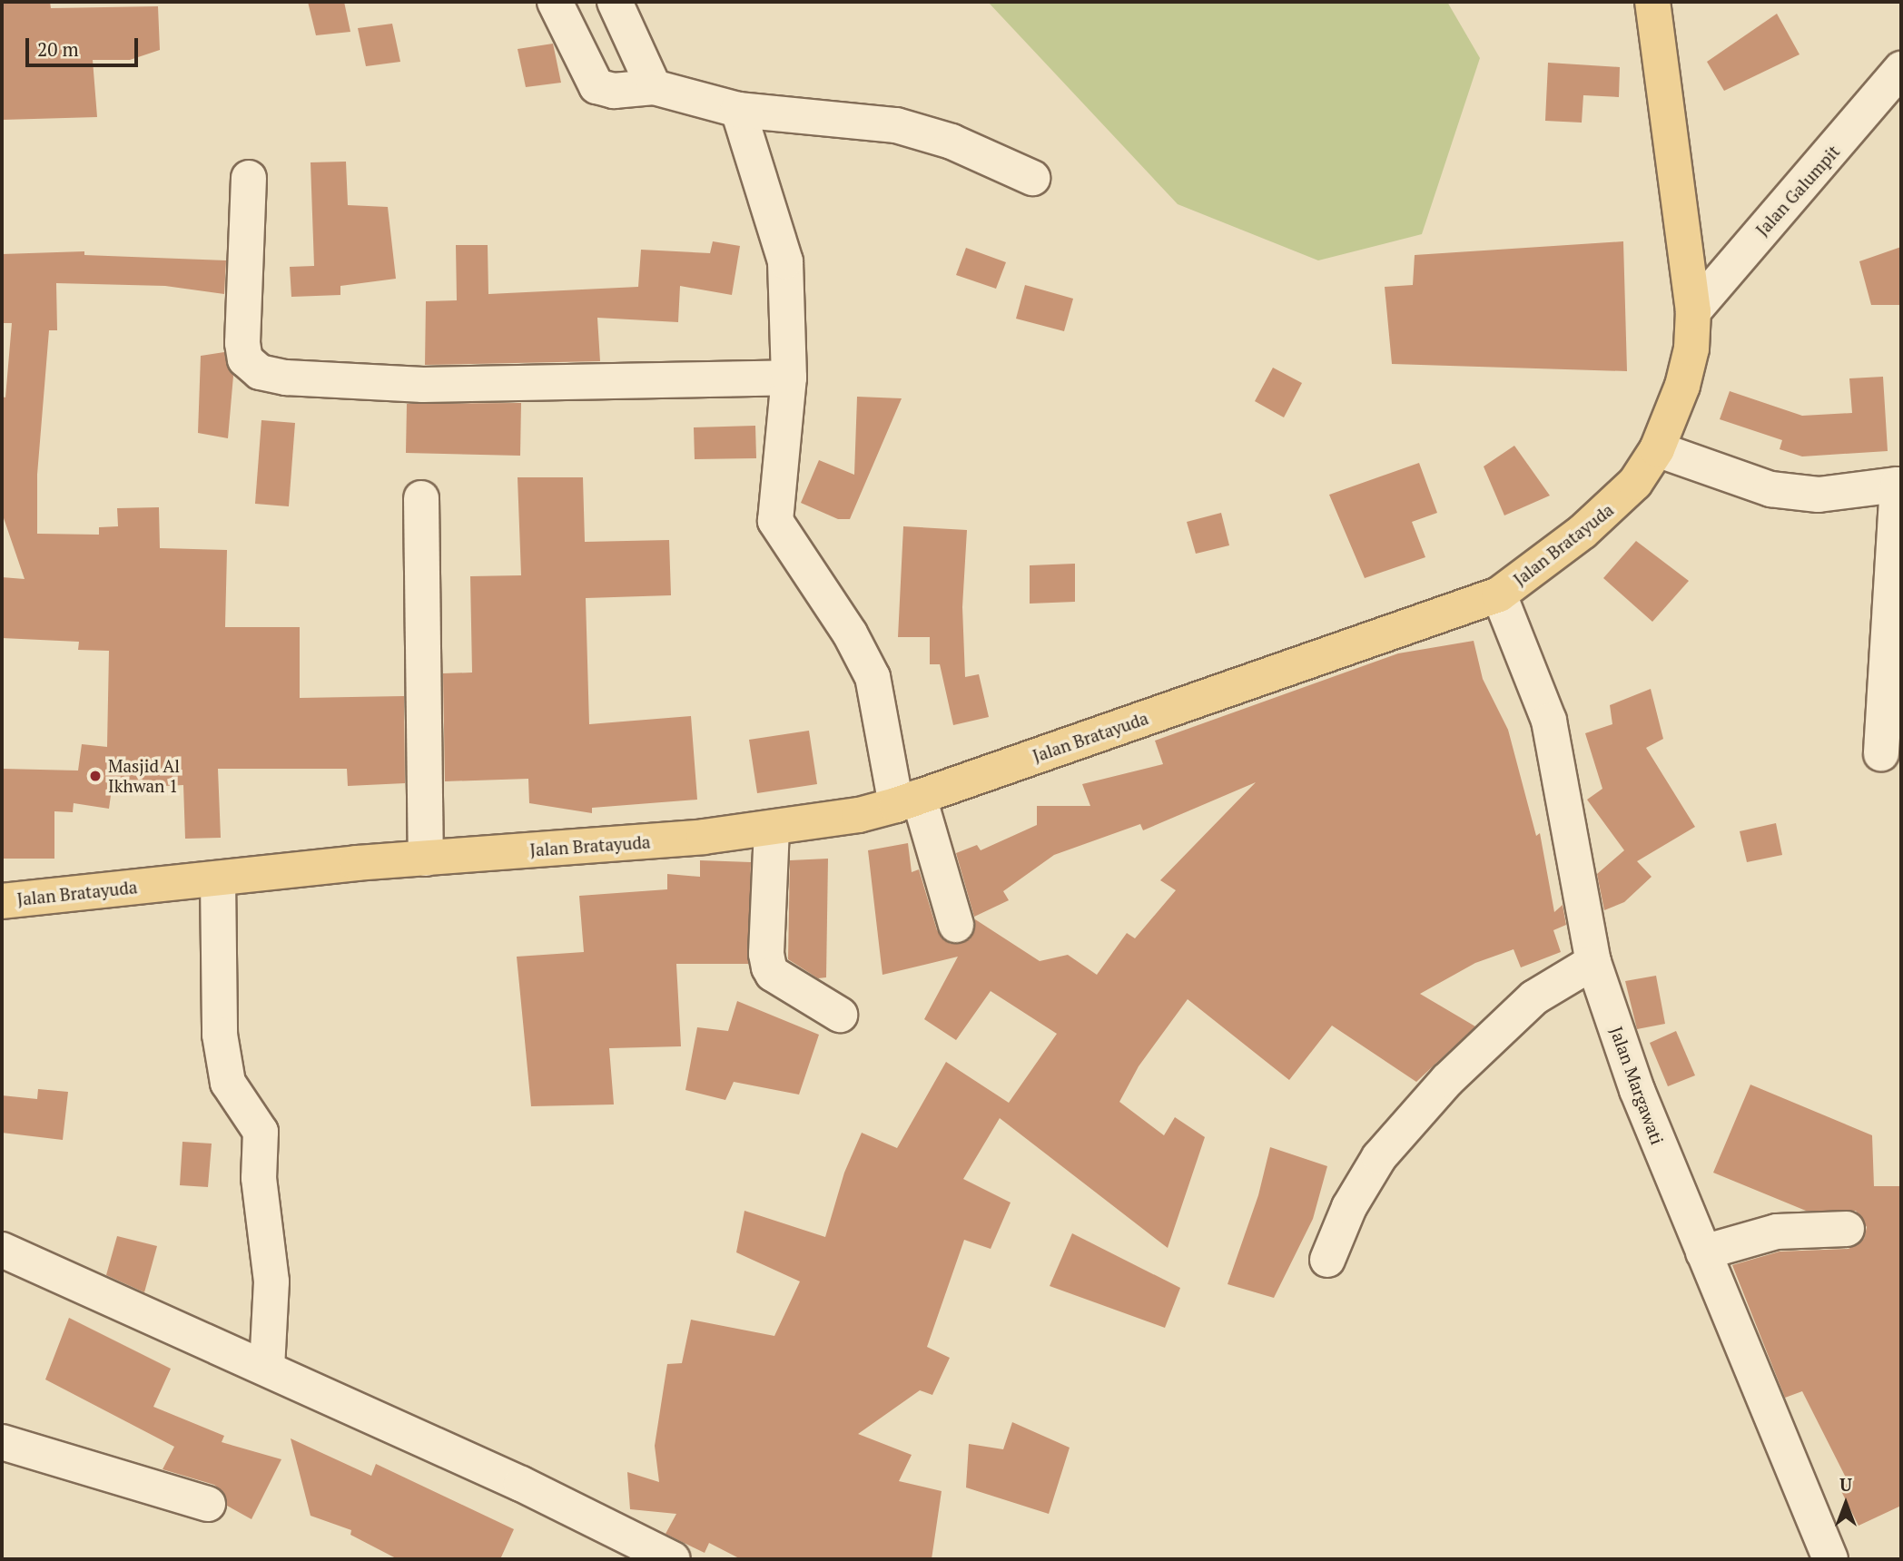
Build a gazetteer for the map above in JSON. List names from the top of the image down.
{
  "streets": {
    "main road": ["Jalan Bratayuda"],
    "street": ["Jalan Galumpit", "Jalan Margawati"]
  },
  "crossings": [
    ["Jalan Galumpit", "Jalan Bratayuda"],
    ["Jalan Bratayuda", "Jalan Margawati"]
  ],
  "places": ["Masjid Al Ikhwan 1"],
  "scale_bar": "20 m",
  "north": "top"
}
